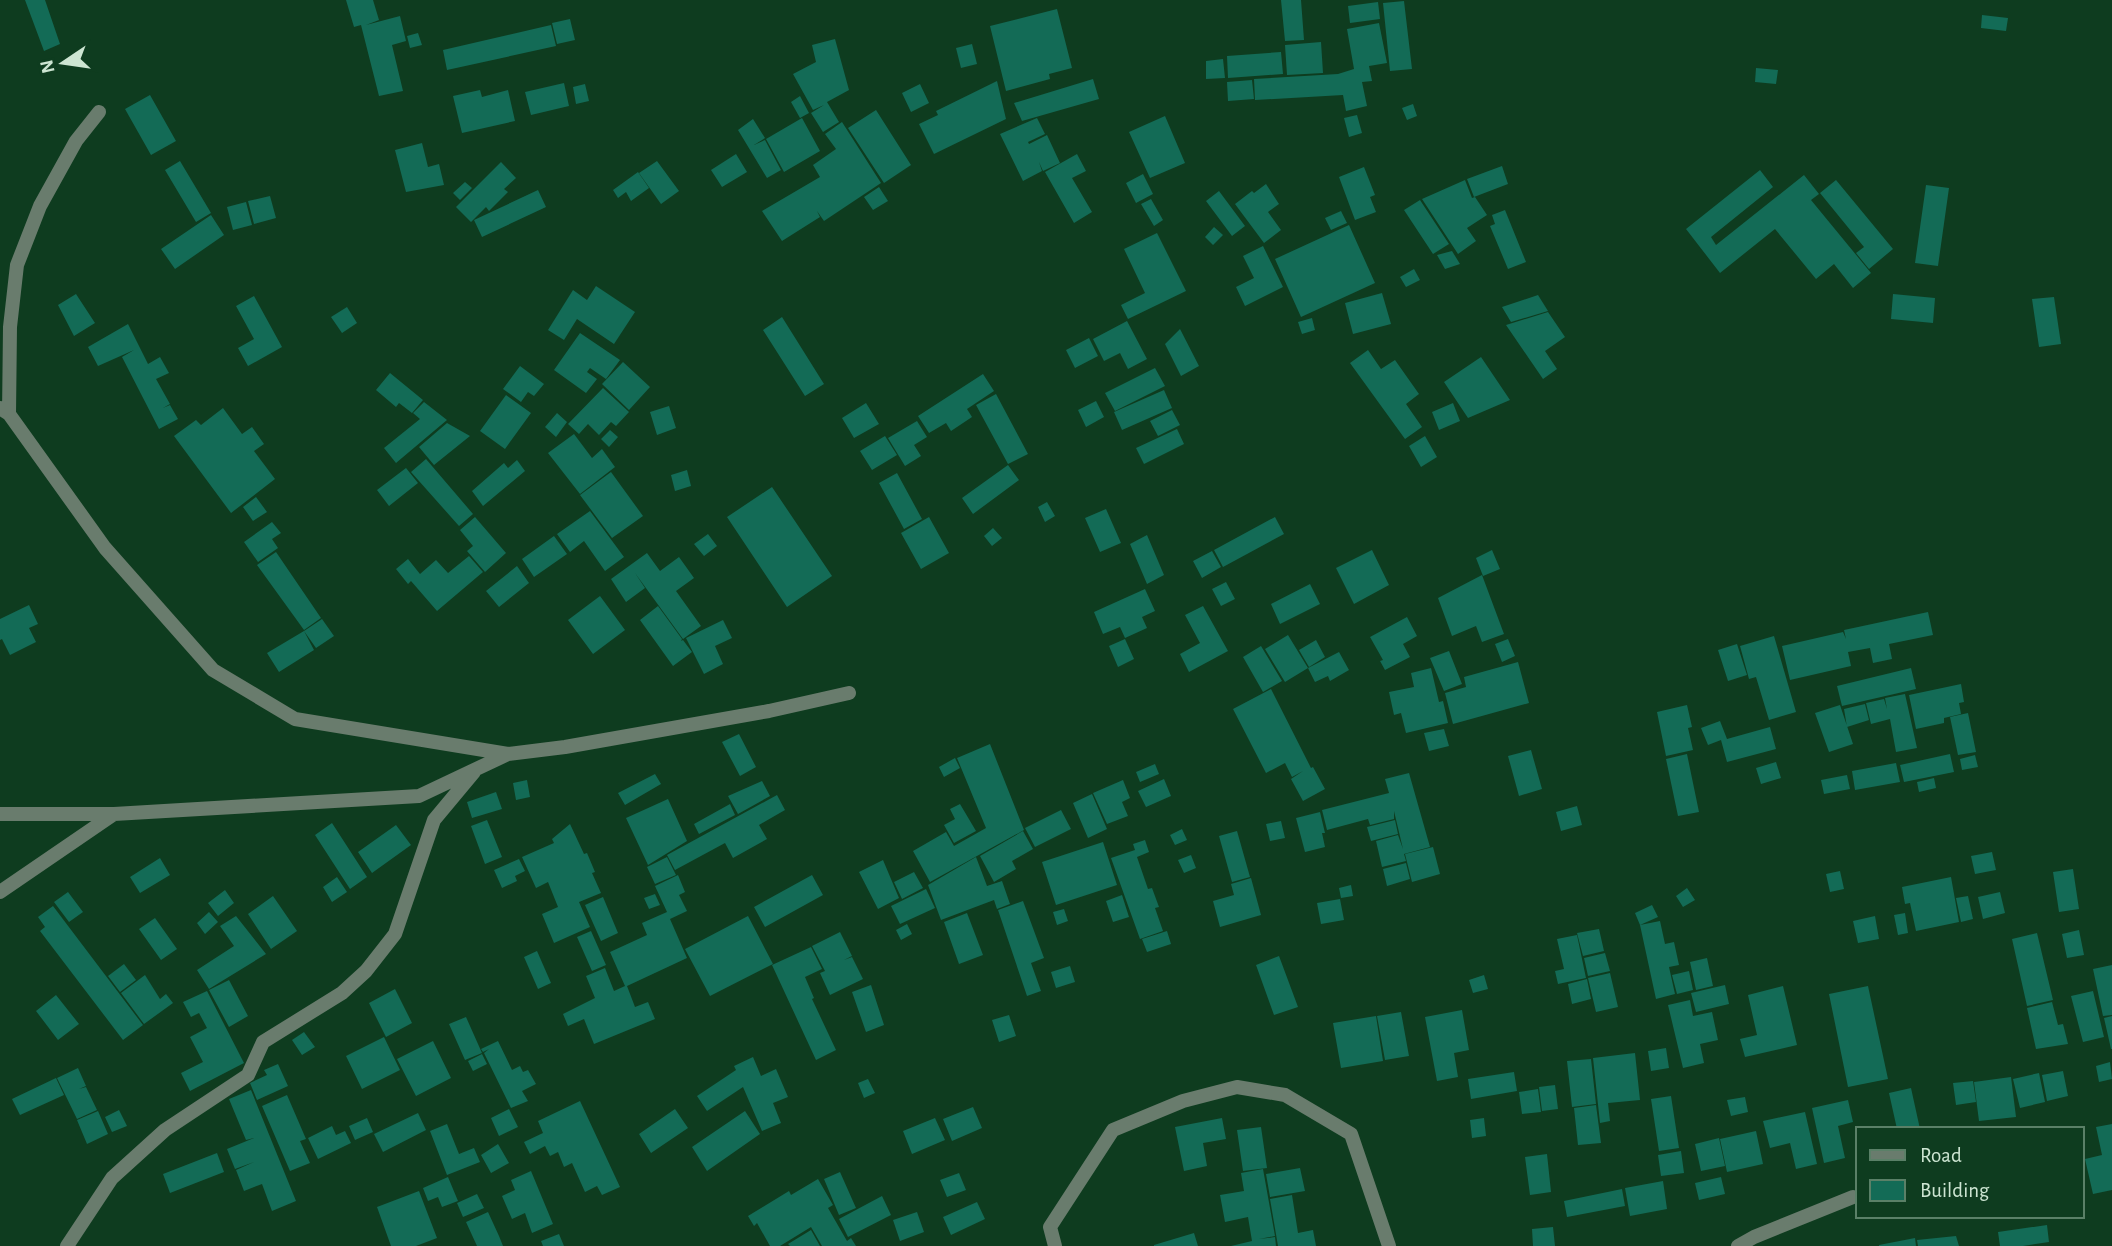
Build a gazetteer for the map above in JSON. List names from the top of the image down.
{
  "legend": ["Road", "Building"],
  "north": "left"
}
